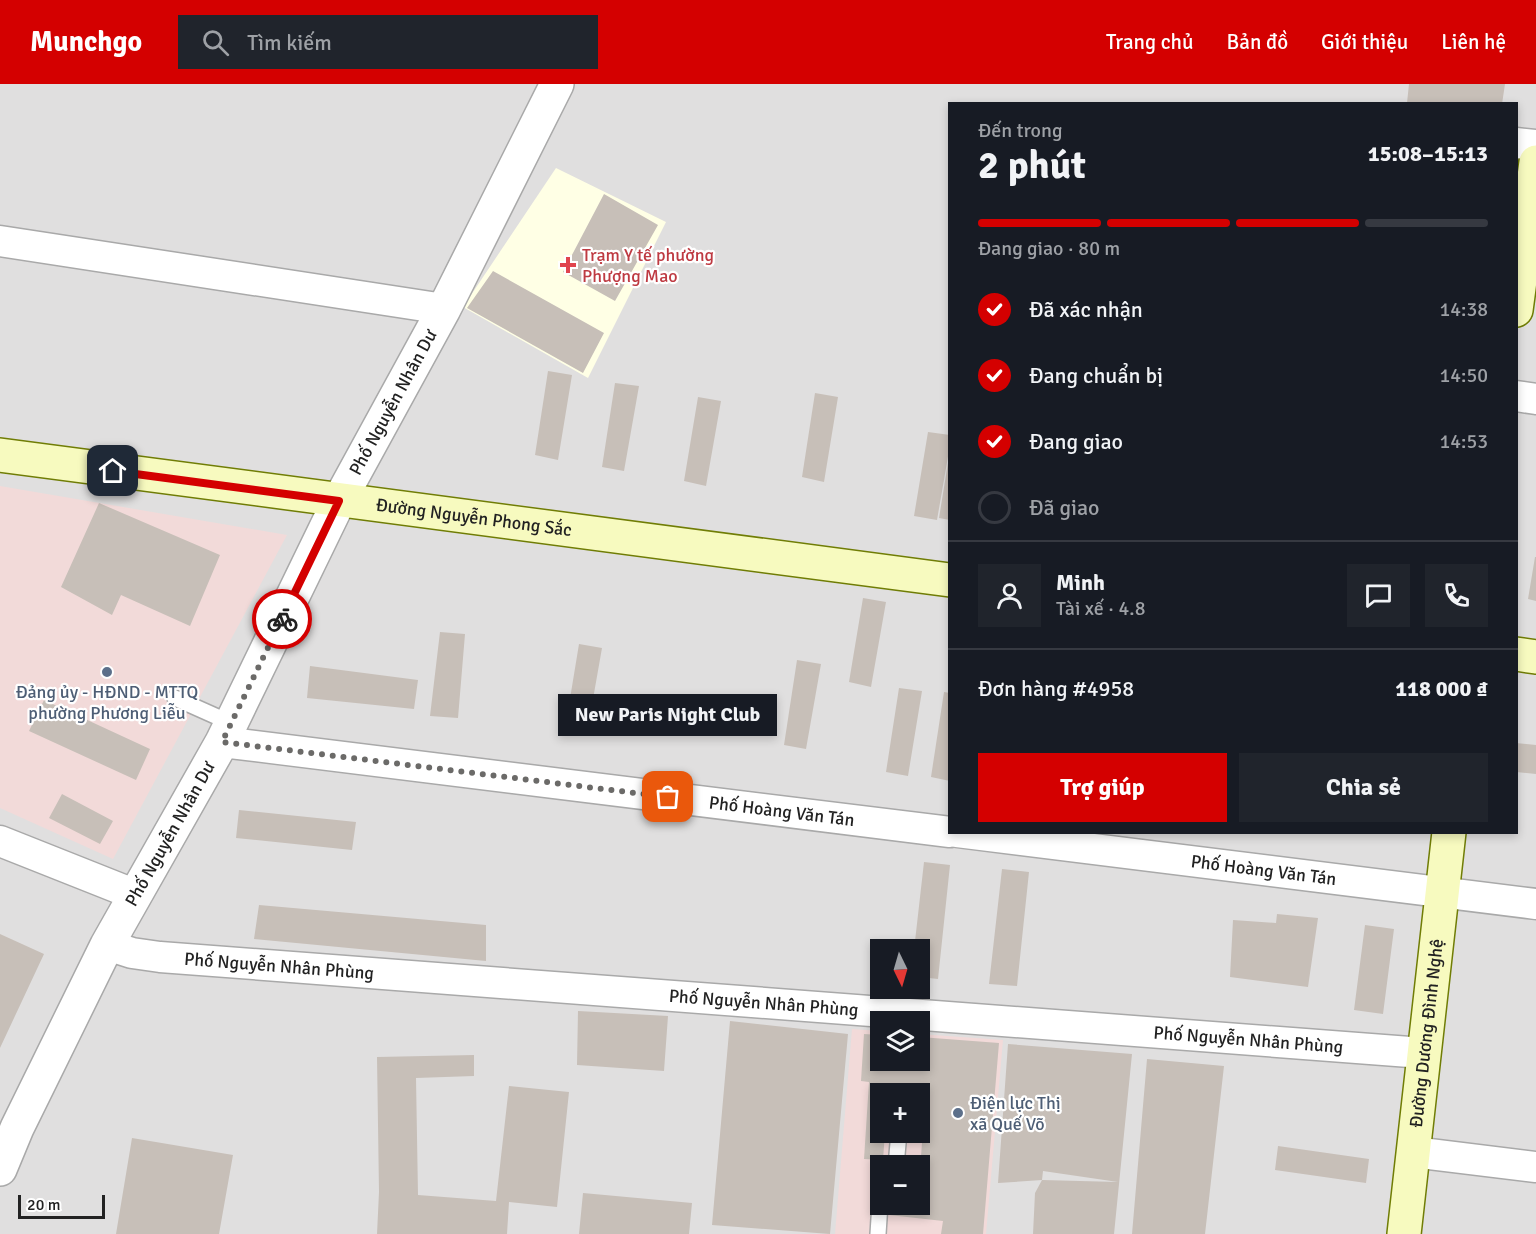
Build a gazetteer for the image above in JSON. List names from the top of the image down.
{
  "streets": {
    "main road": ["Đường Nguyễn Phong Sắc", "Đường Dương Đình Nghệ"],
    "street": ["Phố Nguyễn Nhân Dư", "Phố Hoàng Văn Tán", "Phố Nguyễn Nhân Phùng"]
  },
  "crossings": [
    ["Phố Nguyễn Nhân Dư", "Đường Nguyễn Phong Sắc"],
    ["Phố Nguyễn Nhân Dư", "Phố Hoàng Văn Tán"],
    ["Phố Nguyễn Nhân Dư", "Phố Nguyễn Nhân Phùng"],
    ["Phố Hoàng Văn Tán", "Đường Dương Đình Nghệ"],
    ["Phố Nguyễn Nhân Phùng", "Đường Dương Đình Nghệ"]
  ],
  "places": {
    "health": ["Trạm Y tế phường Phượng Mao"],
    "other": ["Đảng ủy - HĐND - MTTQ phường Phương Liễu", "New Paris Night Club", "Điện lực Thị xã Quế Võ"]
  },
  "scale_bar": "20 m",
  "north": "bottom",
  "page": {
    "header": "Munchgo",
    "search": "Tìm kiếm",
    "nav": [
      "Trang chủ",
      "Bản đồ",
      "Giới thiệu",
      "Liên hệ"
    ],
    "heading": ["2 phút", "Đến trong", "15:08–15:13"],
    "panel": [
      "Minh",
      "Tài xế · 4.8",
      "Đơn hàng #4958",
      "118 000 ₫"
    ],
    "bar": "Đang giao · 80 m",
    "list": [
      ["Đã xác nhận", "14:38"],
      ["Đang chuẩn bị", "14:50"],
      ["Đang giao", "14:53"],
      "Đã giao"
    ],
    "bubble": "New Paris Night Club",
    "buttons": ["Trợ giúp", "Chia sẻ"],
    "map_buttons": ["+", "−"],
    "scale": "20 m"
  }
}
